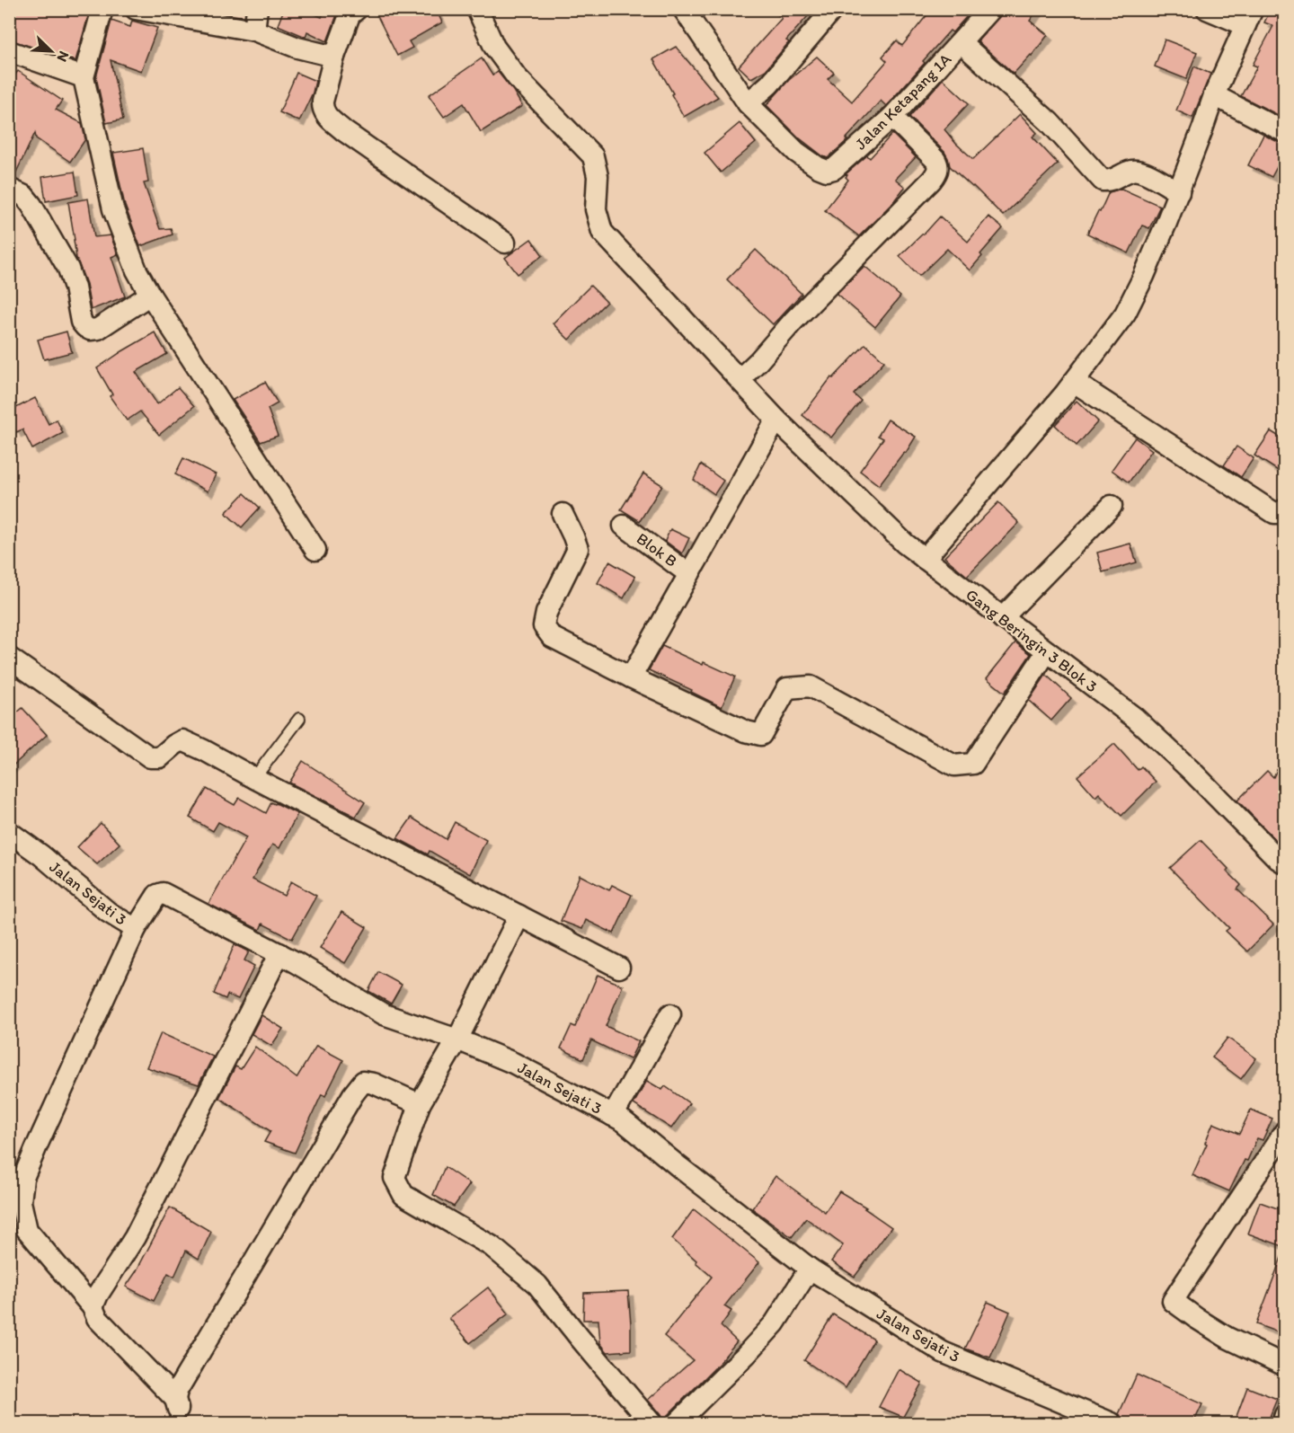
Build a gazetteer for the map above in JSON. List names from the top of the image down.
{
  "streets": {
    "street": [
      "Jalan Ketapang 1A",
      "Blok B",
      "Gang Beringin 3 Blok 3",
      "Jalan Sejati 3"
    ]
  },
  "north": "bottom right"
}
